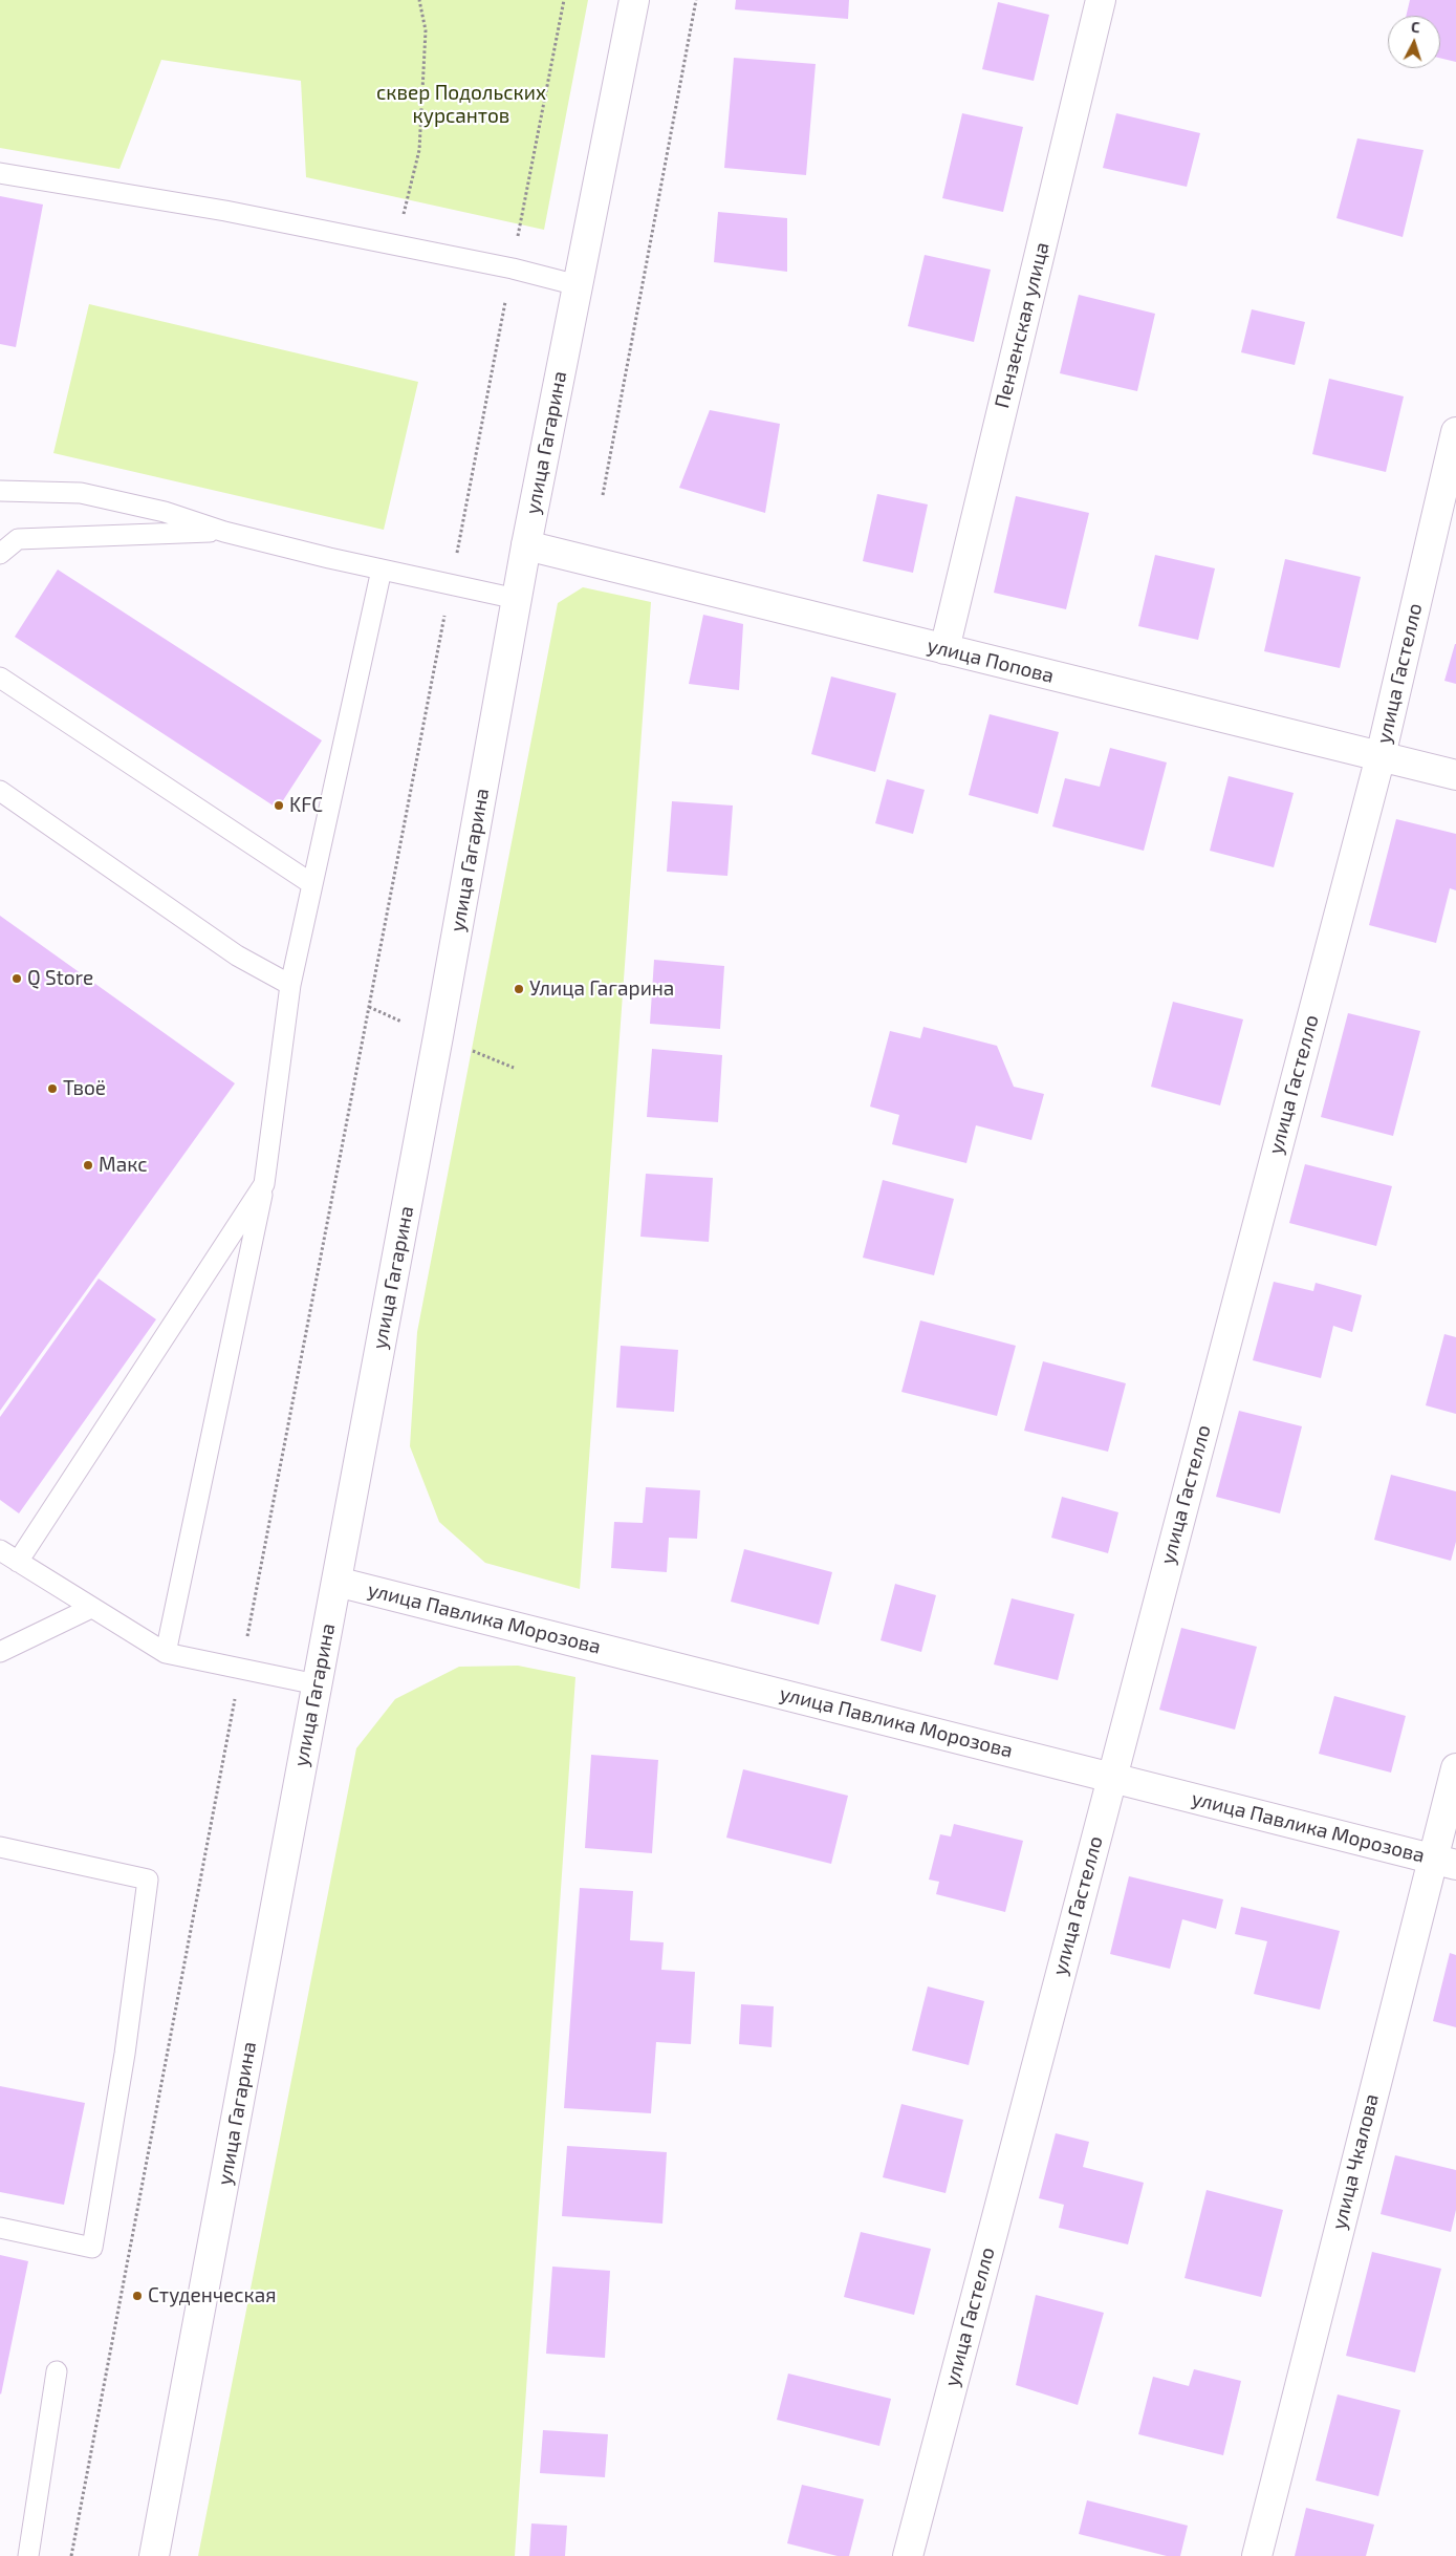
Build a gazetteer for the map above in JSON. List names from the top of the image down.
{
  "streets": {
    "street": [
      "Пензенская улица",
      "улица Гагарина",
      "улица Попова",
      "улица Гастелло",
      "улица Павлика Морозова",
      "улица Чкалова"
    ]
  },
  "crossings": [
    ["Пензенская улица", "улица Попова"],
    ["улица Гагарина", "улица Попова"],
    ["улица Гагарина", "улица Павлика Морозова"],
    ["улица Попова", "улица Гастелло"],
    ["улица Гастелло", "улица Павлика Морозова"],
    ["улица Павлика Морозова", "улица Чкалова"]
  ],
  "parks": ["сквер Подольских курсантов"],
  "places": [
    "KFC",
    "Q Store",
    "Улица Гагарина",
    "Твоё",
    "Макс",
    "Студенческая"
  ],
  "north": "top"
}
